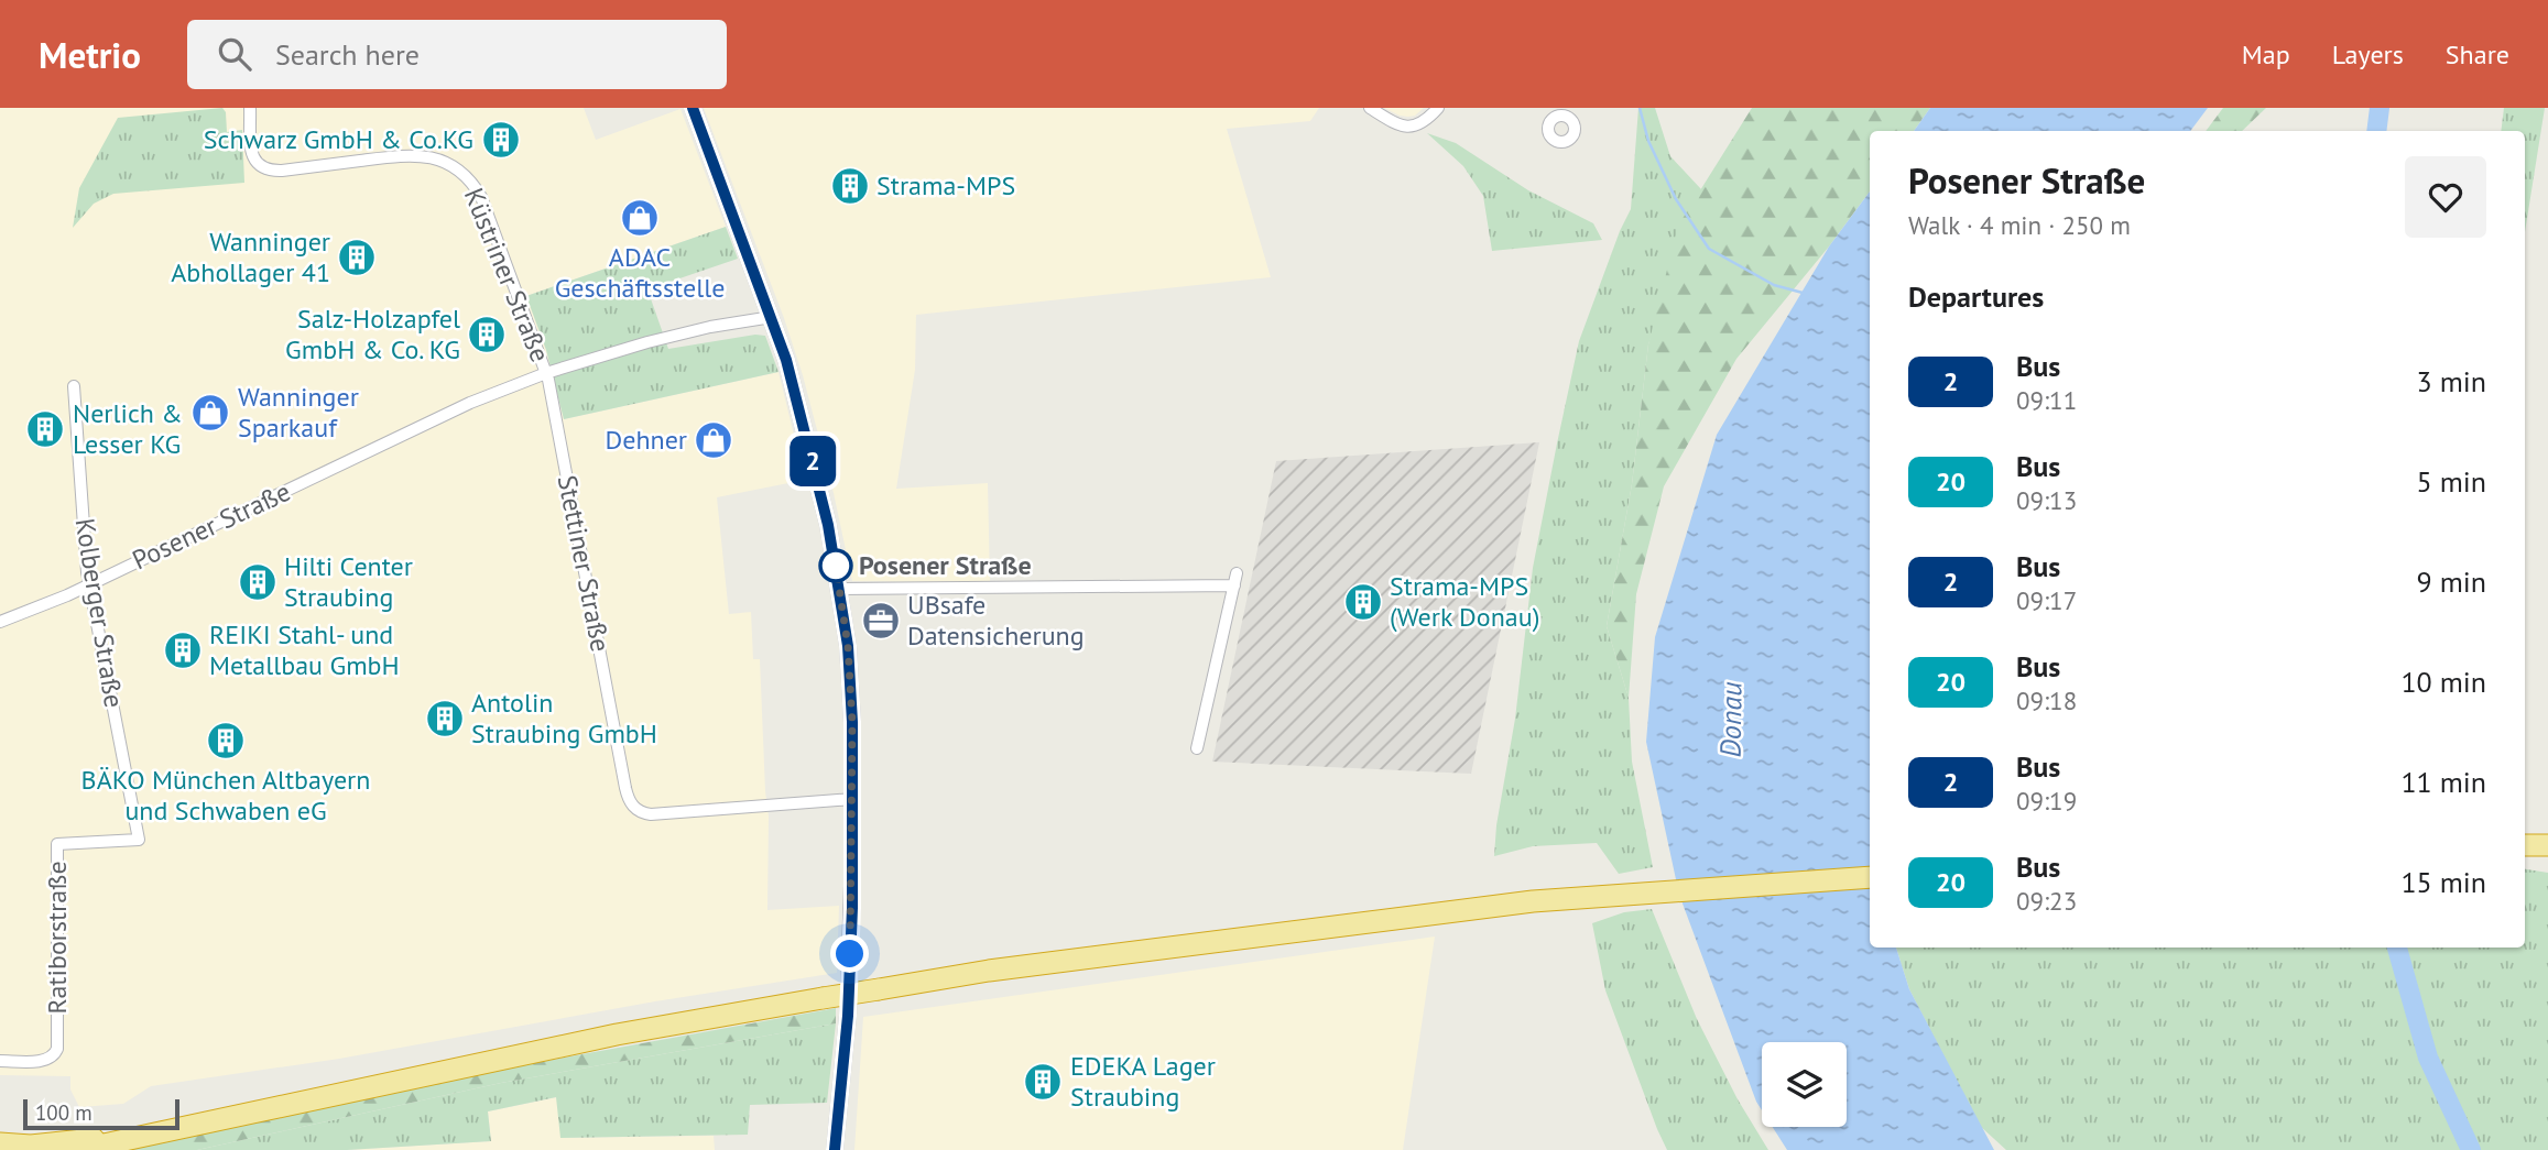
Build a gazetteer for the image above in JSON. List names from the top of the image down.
{
  "streets": {
    "street": [
      "Küstriner Straße",
      "Posener Straße",
      "Stettiner Straße",
      "Kolberger Straße",
      "Ratiborstraße"
    ]
  },
  "crossings": [
    ["Küstriner Straße", "Posener Straße"],
    ["Küstriner Straße", "Stettiner Straße"],
    ["Posener Straße", "Stettiner Straße"],
    ["Posener Straße", "Kolberger Straße"],
    ["Kolberger Straße", "Ratiborstraße"]
  ],
  "water": ["Donau"],
  "places": {
    "building": [
      "Schwarz GmbH & Co.KG",
      "Strama-MPS",
      "Wanninger Abhollager 41",
      "Salz-Holzapfel GmbH & Co. KG",
      "Nerlich & Lesser KG",
      "Hilti Center Straubing",
      "Strama-MPS (Werk Donau)",
      "REIKI Stahl- und Metallbau GmbH",
      "Antolin Straubing GmbH",
      "BÄKO München Altbayern und Schwaben eG",
      "EDEKA Lager Straubing"
    ],
    "shop": ["ADAC Geschäftsstelle", "Wanninger Sparkauf", "Dehner"],
    "other": ["Posener Straße"],
    "office": ["UBsafe Datensicherung"]
  },
  "lines": ["bus line 2"],
  "scale_bar": "100 m",
  "page": {
    "header": "Metrio",
    "search": "Search here",
    "nav": ["Map", "Layers", "Share"],
    "on_map": "2",
    "heading": [
      ["Posener Straße", "Walk · 4 min · 250 m"],
      "Departures"
    ],
    "list": [
      {
        "mark": "2",
        "name": "Bus",
        "note": "09:11",
        "value": "3 min"
      },
      {
        "mark": "20",
        "name": "Bus",
        "note": "09:13",
        "value": "5 min"
      },
      {
        "mark": "2",
        "name": "Bus",
        "note": "09:17",
        "value": "9 min"
      },
      {
        "mark": "20",
        "name": "Bus",
        "note": "09:18",
        "value": "10 min"
      },
      {
        "mark": "2",
        "name": "Bus",
        "note": "09:19",
        "value": "11 min"
      },
      {
        "mark": "20",
        "name": "Bus",
        "note": "09:23",
        "value": "15 min"
      }
    ],
    "scale": "100 m"
  }
}
